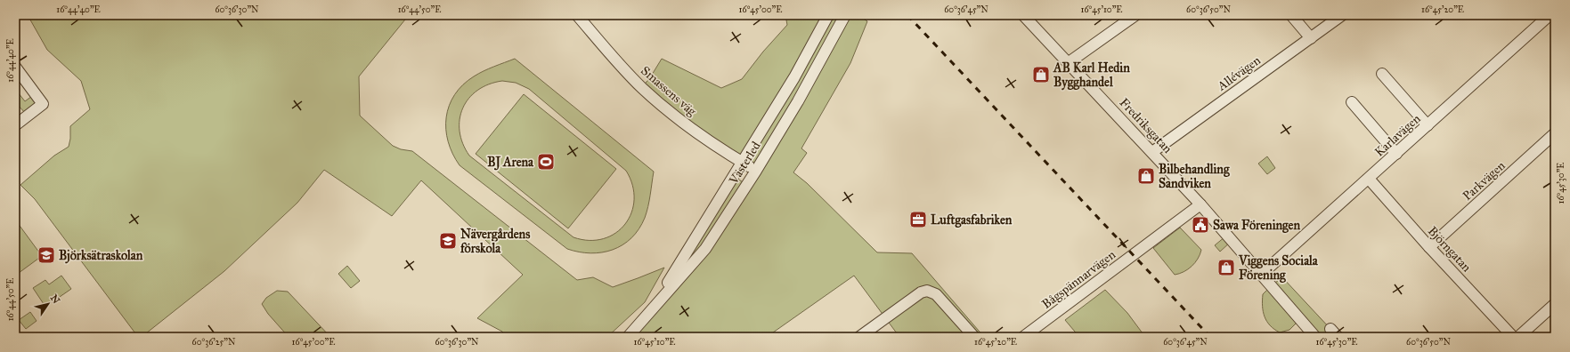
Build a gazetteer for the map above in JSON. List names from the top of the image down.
{
  "streets": {
    "street": [
      "Allévägen",
      "Smassens väg",
      "Fredriksgatan",
      "Karlavägen",
      "Västerled",
      "Parkvägen",
      "Björngatan",
      "Bågspännarvägen"
    ]
  },
  "crossings": [
    ["Allévägen", "Fredriksgatan"],
    ["Smassens väg", "Västerled"],
    ["Fredriksgatan", "Karlavägen"],
    ["Fredriksgatan", "Bågspännarvägen"],
    ["Karlavägen", "Björngatan"],
    ["Parkvägen", "Björngatan"]
  ],
  "places": {
    "shop": ["AB Karl Hedin Bygghandel", "Bilbehandling Sandviken", "Viggens Sociala Förening"],
    "sports": ["BJ Arena"],
    "office": ["Luftgasfabriken"],
    "public building": ["Sawa Föreningen"],
    "school or university": ["Nävergårdens förskola", "Björksätraskolan"]
  },
  "north": "top right",
  "coordinates": [
    "16°44'40\"E",
    "60°36'30\"N",
    "16°44'50\"E",
    "16°45'00\"E",
    "60°36'45\"N",
    "16°45'10\"E",
    "60°36'50\"N",
    "16°45'20\"E",
    "16°45'30\"E",
    "60°36'25\"N"
  ]
}
